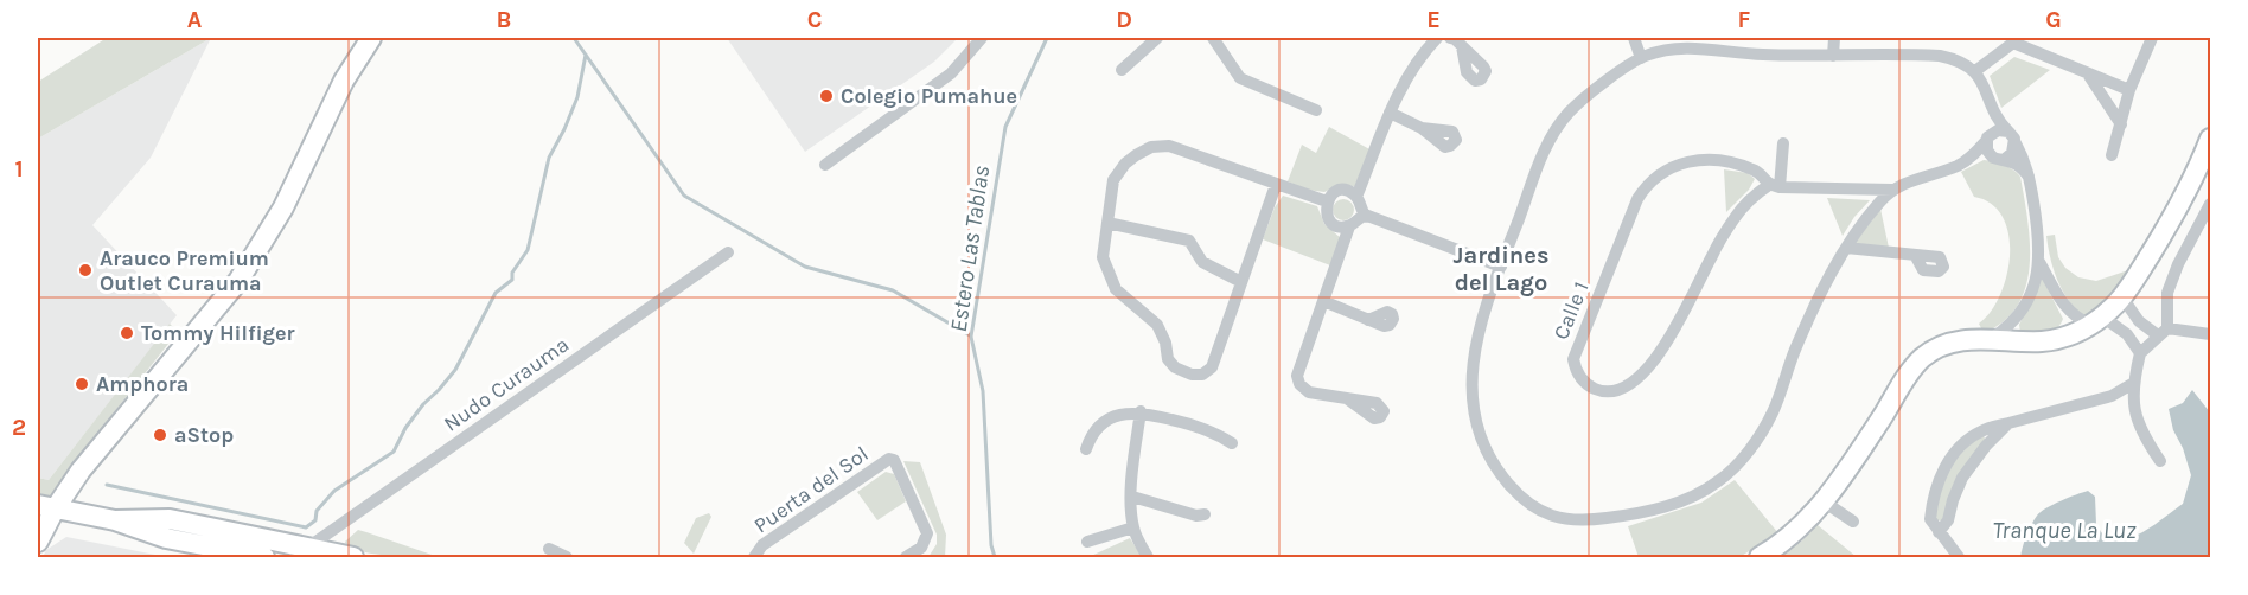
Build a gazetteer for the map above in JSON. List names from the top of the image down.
{
  "streets": {
    "street": ["Calle 1", "Nudo Curauma", "Puerta del Sol"]
  },
  "districts": ["Jardines del Lago"],
  "water": ["Estero Las Tablas", "Tranque La Luz"],
  "places": [
    "Colegio Pumahue",
    "Arauco Premium Outlet Curauma",
    "Tommy Hilfiger",
    "Amphora",
    "aStop"
  ],
  "grid": {
    "columns": [
      "A",
      "B",
      "C",
      "D",
      "E",
      "F",
      "G"
    ],
    "rows": ["1", "2"]
  }
}
